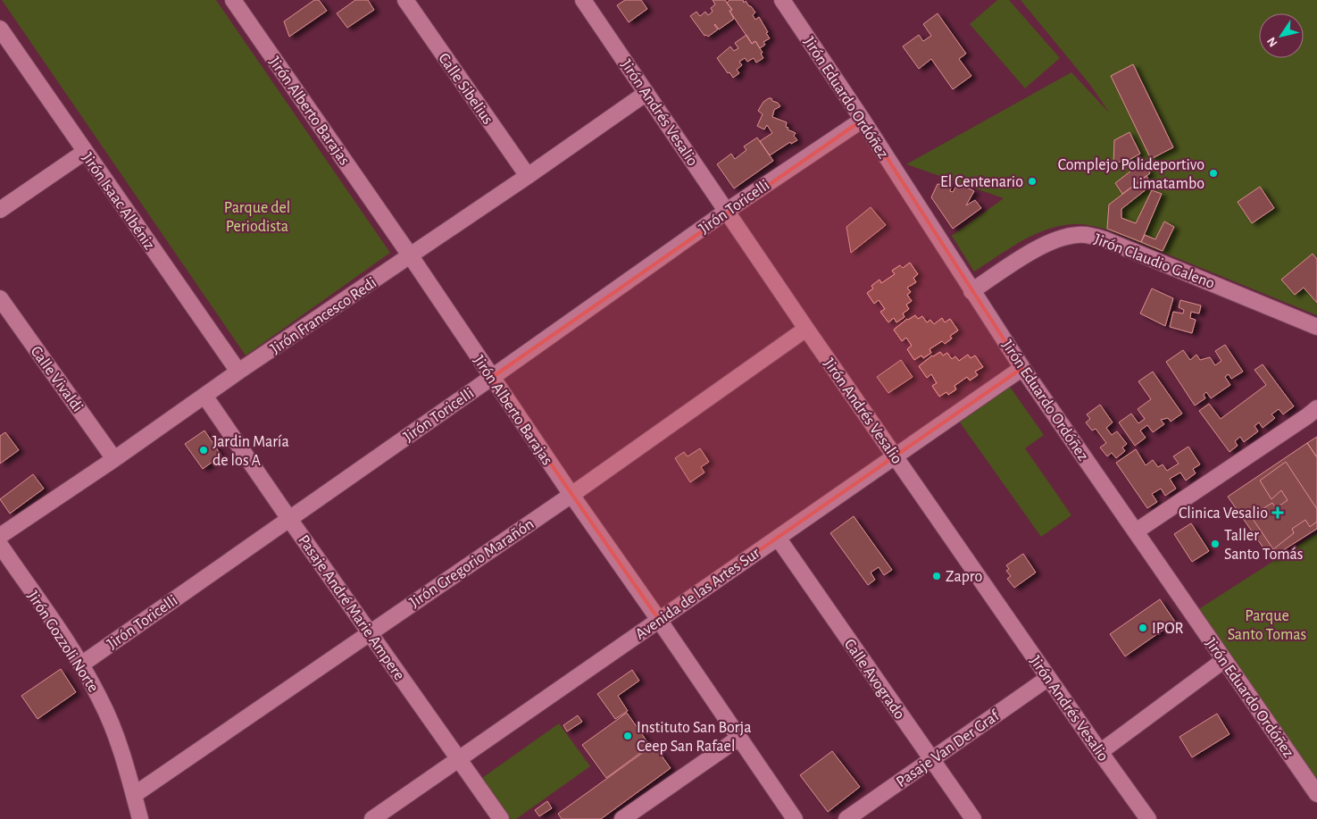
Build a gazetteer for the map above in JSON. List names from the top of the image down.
{
  "streets": {
    "street": [
      "Calle Sibelius",
      "Jirón Eduardo Ordóñez",
      "Jirón Alberto Barajas",
      "Jirón Andrés Vesalio",
      "Jirón Isaac Albéniz",
      "Jirón Toricelli",
      "Jirón Claudio Galeno",
      "Jirón Francesco Redi",
      "Calle Vivaldi",
      "Jirón Gregorio Marañón",
      "Avenida de las Artes Sur",
      "Pasaje André Marie Ampere",
      "Jirón Gozzoli Norte",
      "Calle Avogrado",
      "Pasaje Van Der Graf"
    ]
  },
  "crossings": [
    ["Calle Sibelius", "Jirón Francesco Redi"],
    ["Jirón Eduardo Ordóñez", "Jirón Toricelli"],
    ["Jirón Eduardo Ordóñez", "Jirón Claudio Galeno"],
    ["Jirón Eduardo Ordóñez", "Avenida de las Artes Sur"],
    ["Jirón Alberto Barajas", "Jirón Toricelli"],
    ["Jirón Alberto Barajas", "Jirón Francesco Redi"],
    ["Jirón Alberto Barajas", "Jirón Gregorio Marañón"],
    ["Jirón Alberto Barajas", "Avenida de las Artes Sur"],
    ["Jirón Andrés Vesalio", "Jirón Toricelli"],
    ["Jirón Andrés Vesalio", "Jirón Francesco Redi"],
    ["Jirón Andrés Vesalio", "Jirón Gregorio Marañón"],
    ["Jirón Andrés Vesalio", "Avenida de las Artes Sur"],
    ["Jirón Andrés Vesalio", "Pasaje Van Der Graf"],
    ["Jirón Isaac Albéniz", "Jirón Francesco Redi"],
    ["Jirón Toricelli", "Pasaje André Marie Ampere"],
    ["Jirón Toricelli", "Jirón Gozzoli Norte"],
    ["Jirón Francesco Redi", "Calle Vivaldi"],
    ["Jirón Francesco Redi", "Pasaje André Marie Ampere"],
    ["Jirón Gregorio Marañón", "Pasaje André Marie Ampere"],
    ["Jirón Gregorio Marañón", "Jirón Gozzoli Norte"],
    ["Avenida de las Artes Sur", "Pasaje André Marie Ampere"],
    ["Avenida de las Artes Sur", "Calle Avogrado"],
    ["Calle Avogrado", "Pasaje Van Der Graf"]
  ],
  "parks": ["Parque del Periodista", "Parque Santo Tomas"],
  "places": {
    "other": [
      "Complejo Polideportivo Limatambo",
      "El Centenario",
      "Jardin María de los A",
      "Taller Santo Tomás",
      "Zapro",
      "IPOR",
      "Instituto San Borja Ceep San Rafael"
    ],
    "health": ["Clinica Vesalio"]
  },
  "north": "bottom left"
}
